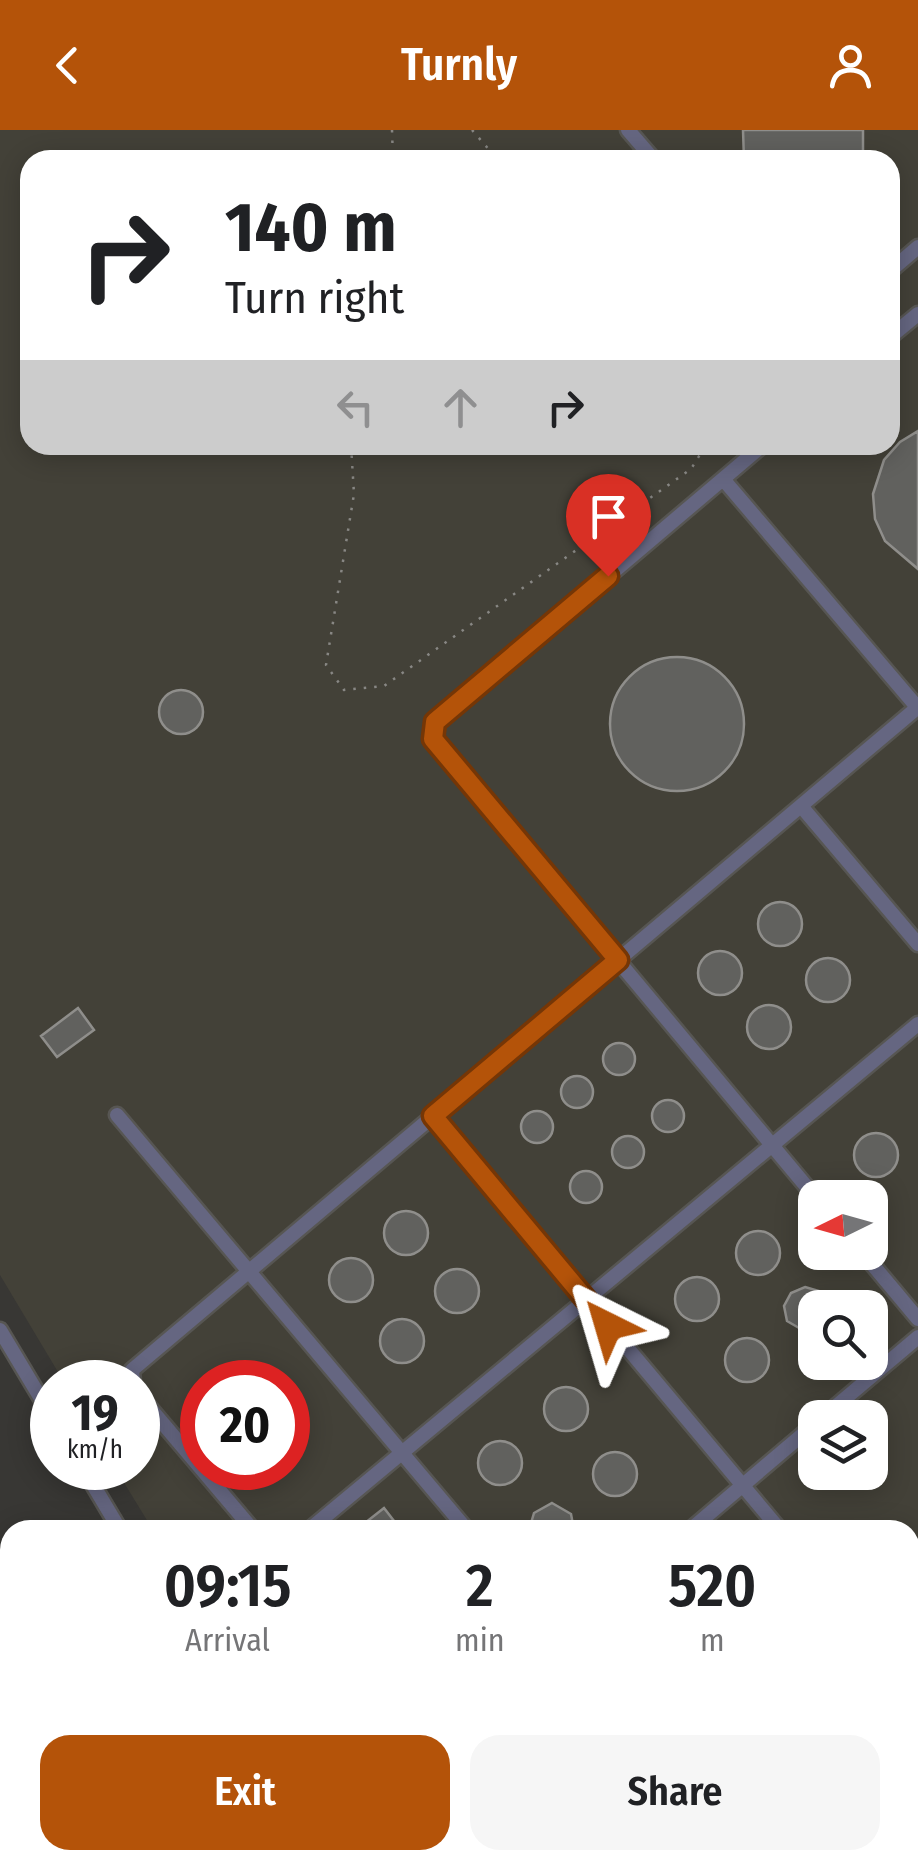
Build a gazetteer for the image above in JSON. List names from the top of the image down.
{
  "north": "left",
  "page": {
    "header": "Turnly",
    "turn": ["140 m", "Turn right"],
    "speed": "19 km/h",
    "limit": "20",
    "eta": [
      "09:15",
      "Arrival",
      "2",
      "min",
      "520",
      "m"
    ],
    "buttons": ["Exit", "Share"]
  }
}
